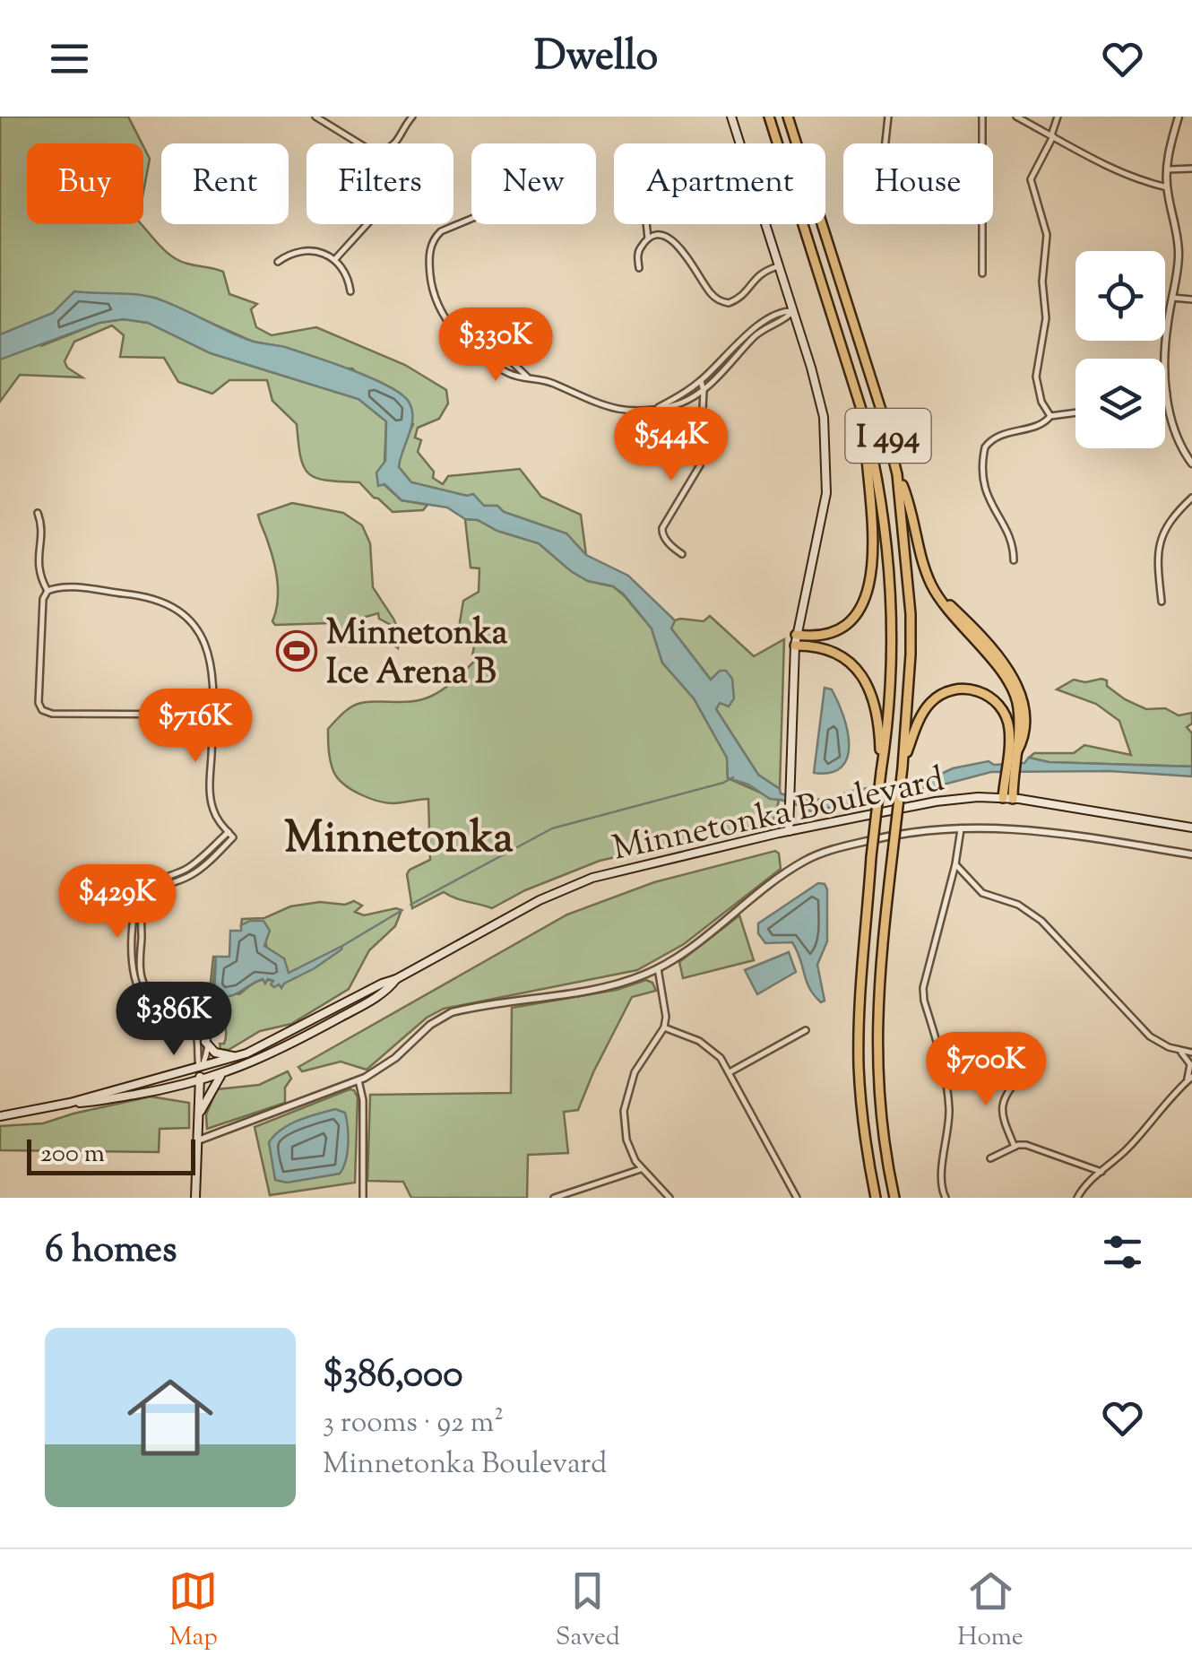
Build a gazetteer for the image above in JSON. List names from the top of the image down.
{
  "streets": {
    "highway": ["I 494"],
    "main road": ["Minnetonka Boulevard"]
  },
  "districts": ["Minnetonka"],
  "places": {
    "sports": ["Minnetonka Ice Arena B"]
  },
  "scale_bar": "200 m",
  "page": {
    "header": "Dwello",
    "chip": [
      "Buy",
      "Rent",
      "Filters",
      "New",
      "Apartment",
      "House"
    ],
    "price": [
      "$330K",
      "$544K",
      "$716K",
      "$429K",
      "$386K",
      "$700K"
    ],
    "scale": "200 m",
    "heading": "6 homes",
    "list": [
      {
        "name": "$386,000",
        "note": "3 rooms · 92 m² · Minnetonka Boulevard"
      }
    ],
    "tabs": ["Map", "Saved", "Home"]
  }
}
